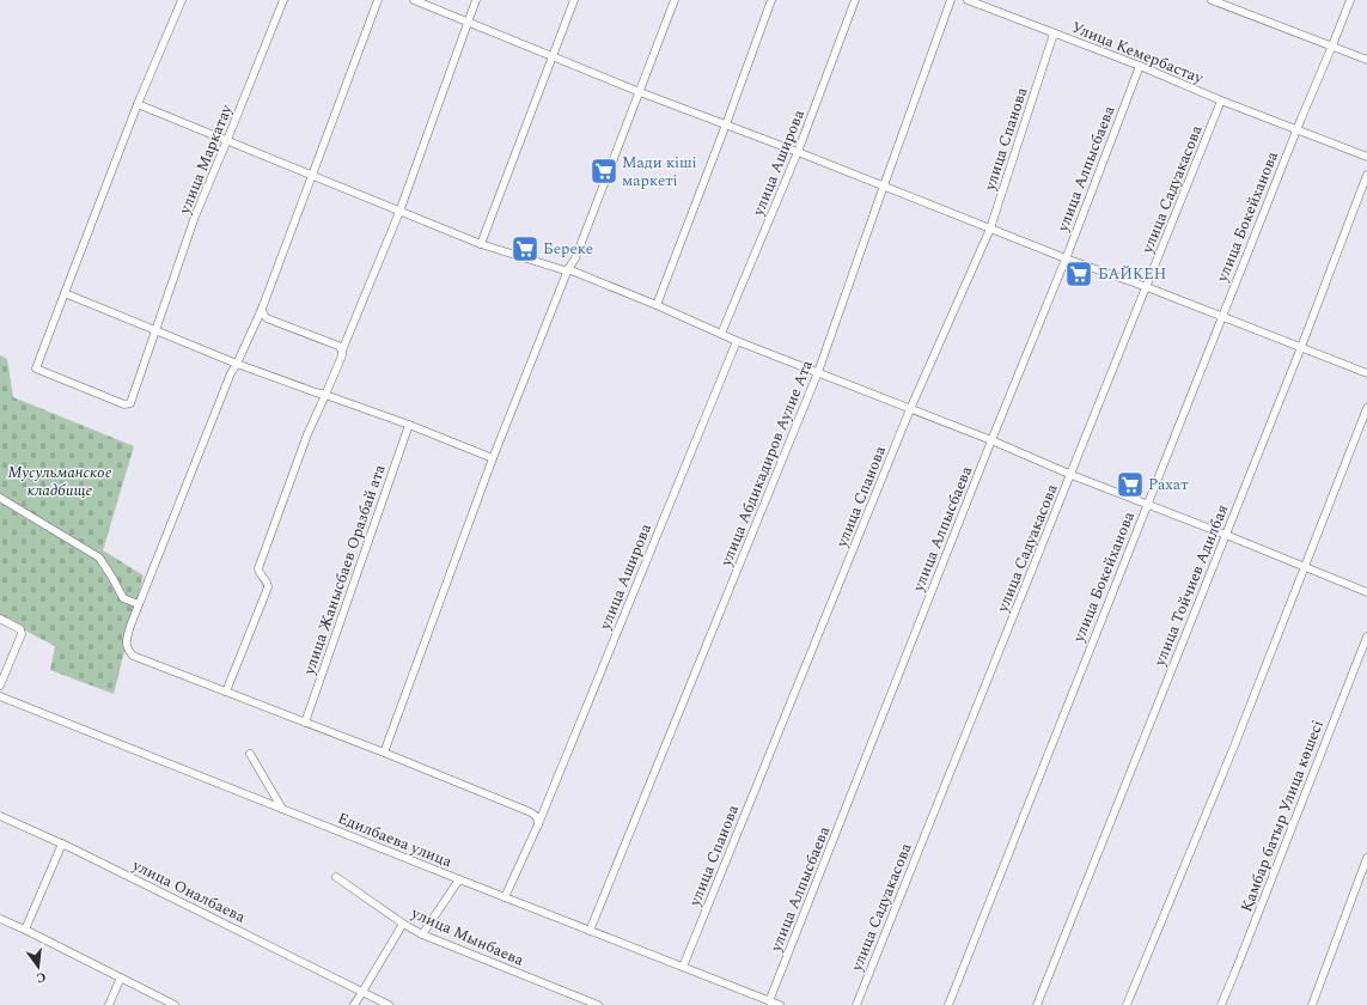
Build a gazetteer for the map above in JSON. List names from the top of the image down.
{
  "streets": {
    "street": [
      "Улица Кемербастау",
      "улица Спанова",
      "улица Маркатау",
      "улица Аширова",
      "улица Алпысбаева",
      "улица Садуакасова",
      "улица Бокейханова",
      "улица Абдикадиров Аулие Ата",
      "улица Жанысбаев Оразбай ата",
      "улица Тойчиев Адилбая",
      "Қамбар батыр Улица көшесі",
      "Едилбаева улица",
      "улица Оналбаева",
      "улица Мынбаева"
    ]
  },
  "crossings": [
    ["Улица Кемербастау", "улица Спанова"],
    ["Улица Кемербастау", "улица Алпысбаева"],
    ["Улица Кемербастау", "улица Садуакасова"],
    ["Улица Кемербастау", "улица Бокейханова"],
    ["улица Спанова", "Едилбаева улица"],
    ["улица Аширова", "Едилбаева улица"],
    ["улица Алпысбаева", "Едилбаева улица"],
    ["улица Абдикадиров Аулие Ата", "Едилбаева улица"]
  ],
  "parks": ["Мусульманское кладбище"],
  "places": {
    "supermarket": [
      "Мади кіші маркеті",
      "Береке",
      "БАЙКЕН",
      "Рахат"
    ]
  },
  "north": "bottom"
}
